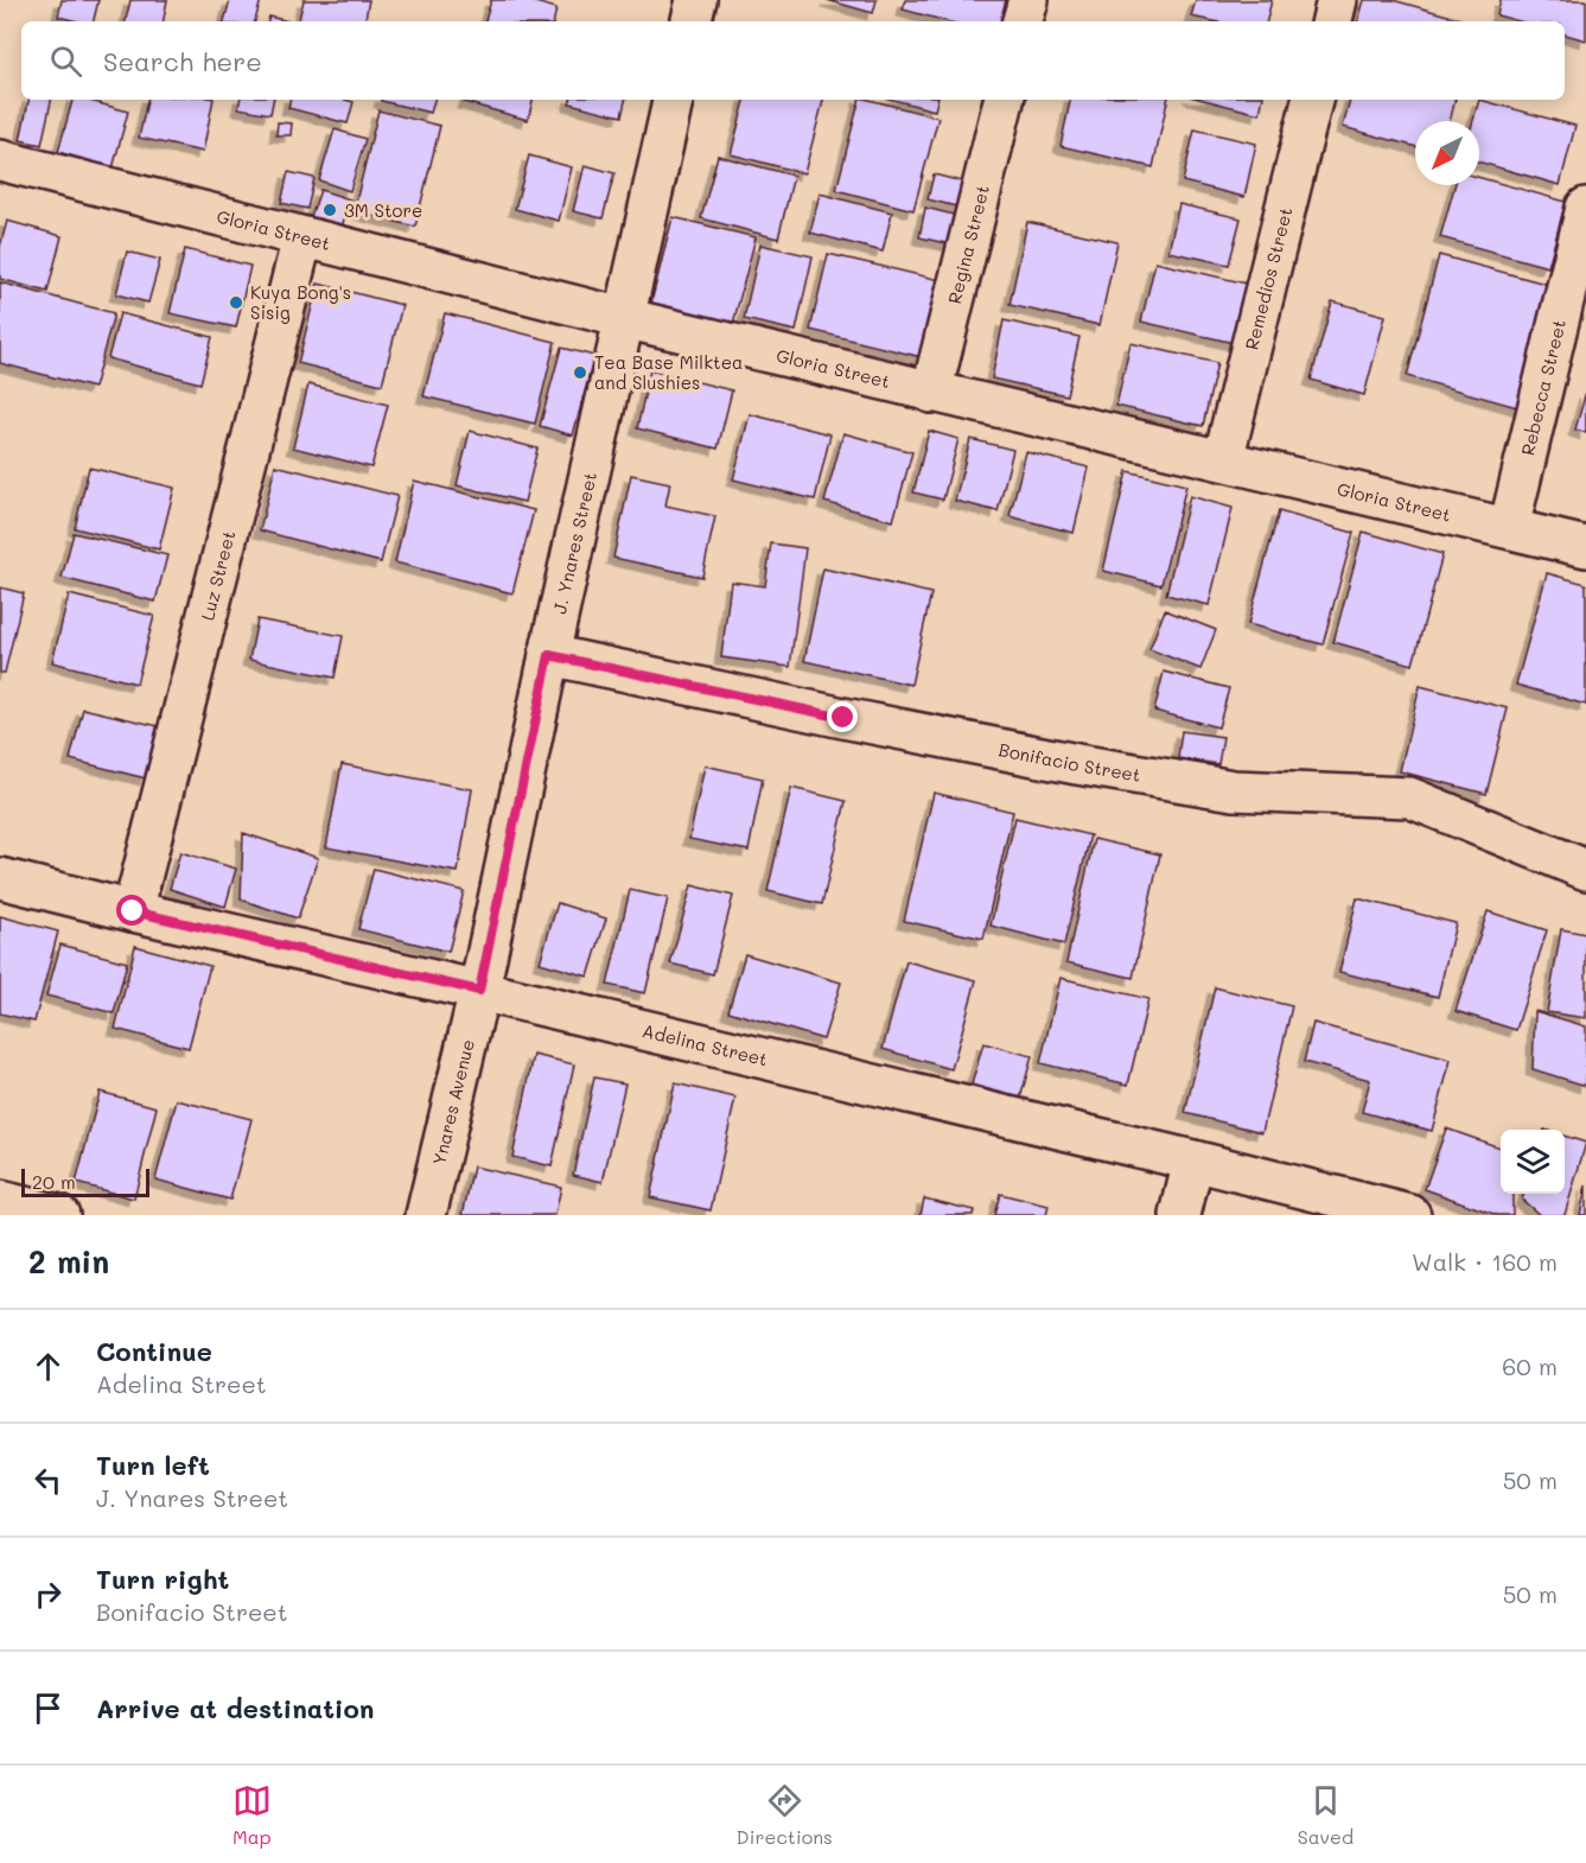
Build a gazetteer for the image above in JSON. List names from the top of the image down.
{
  "streets": {
    "street": [
      "Gloria Street",
      "Regina Street",
      "Remedios Street",
      "Rebecca Street",
      "J. Ynares Street",
      "Luz Street",
      "Bonifacio Street",
      "Adelina Street",
      "Ynares Avenue"
    ]
  },
  "crossings": [
    ["Gloria Street", "Regina Street"],
    ["Gloria Street", "Remedios Street"],
    ["Gloria Street", "Rebecca Street"],
    ["Gloria Street", "J. Ynares Street"],
    ["Gloria Street", "Luz Street"],
    ["J. Ynares Street", "Bonifacio Street"],
    ["J. Ynares Street", "Adelina Street"],
    ["J. Ynares Street", "Ynares Avenue"],
    ["Luz Street", "Adelina Street"],
    ["Adelina Street", "Ynares Avenue"]
  ],
  "places": ["3M Store", "Kuya Bong's Sisig", "Tea Base Milktea and Slushies"],
  "scale_bar": "20 m",
  "north": "bottom left",
  "page": {
    "search": "Search here",
    "scale": "20 m",
    "heading": ["2 min", "Walk · 160 m"],
    "list": [
      ["Continue", "Adelina Street", "60 m"],
      ["Turn left", "J. Ynares Street", "50 m"],
      ["Turn right", "Bonifacio Street", "50 m"],
      "Arrive at destination"
    ],
    "nav": ["Map", "Directions", "Saved"]
  }
}
